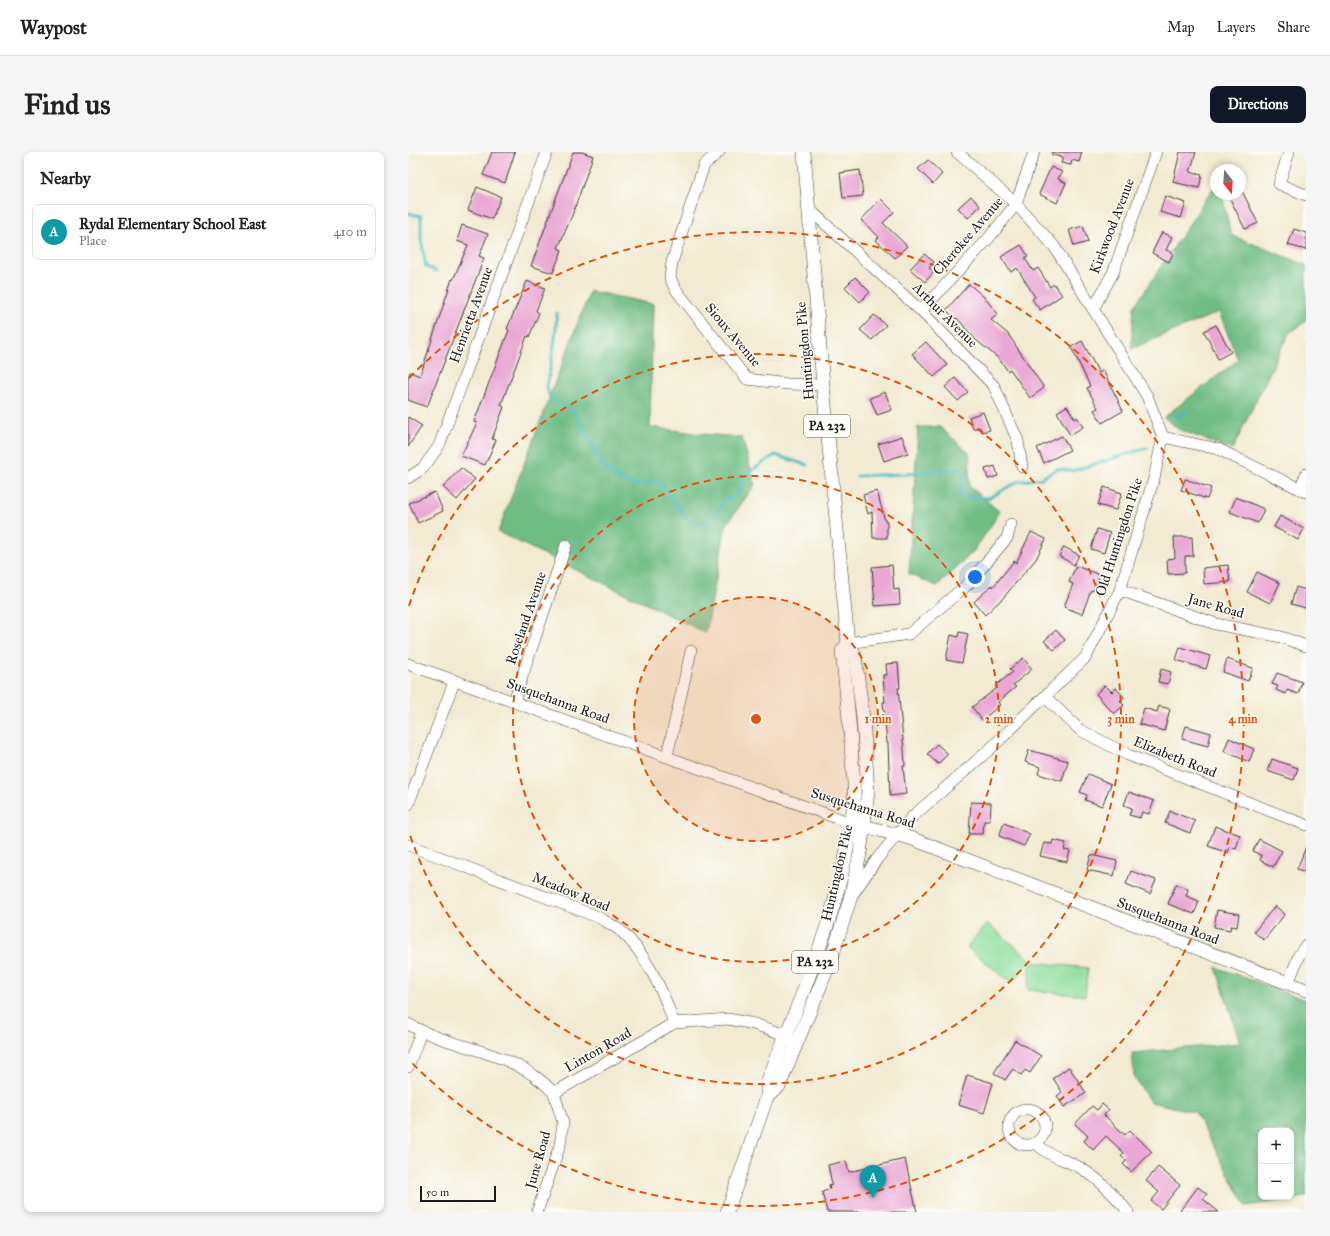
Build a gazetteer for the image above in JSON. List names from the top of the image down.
{
  "streets": {
    "main road": ["Huntingdon Pike", "PA 232", "Susquehanna Road"],
    "street": [
      "Kirkwood Avenue",
      "Cherokee Avenue",
      "Henrietta Avenue",
      "Arthur Avenue",
      "Sioux Avenue",
      "Old Huntingdon Pike",
      "Jane Road",
      "Roseland Avenue",
      "Elizabeth Road",
      "Meadow Road",
      "Linton Road",
      "June Road"
    ]
  },
  "crossings": [
    ["Cherokee Avenue", "Arthur Avenue"],
    ["Arthur Avenue", "Huntingdon Pike"],
    ["Sioux Avenue", "Huntingdon Pike"],
    ["Huntingdon Pike", "Old Huntingdon Pike"],
    ["Huntingdon Pike", "Susquehanna Road"],
    ["Huntingdon Pike", "Linton Road"],
    ["Old Huntingdon Pike", "Jane Road"],
    ["Old Huntingdon Pike", "Susquehanna Road"],
    ["Old Huntingdon Pike", "Elizabeth Road"],
    ["Roseland Avenue", "Susquehanna Road"],
    ["Meadow Road", "Linton Road"],
    ["Linton Road", "June Road"]
  ],
  "scale_bar": "50 m",
  "north": "bottom",
  "page": {
    "header": "Waypost",
    "nav": ["Map", "Layers", "Share"],
    "buttons": "Directions",
    "title": "Find us",
    "heading": "Nearby",
    "list": [
      {
        "mark": "A",
        "name": "Rydal Elementary School East",
        "note": "Place",
        "value": "410 m"
      }
    ],
    "map_buttons": ["+", "−"],
    "pins": "A",
    "scale": "50 m"
  },
  "rings": [
    "1 min",
    "2 min",
    "3 min",
    "4 min"
  ]
}
